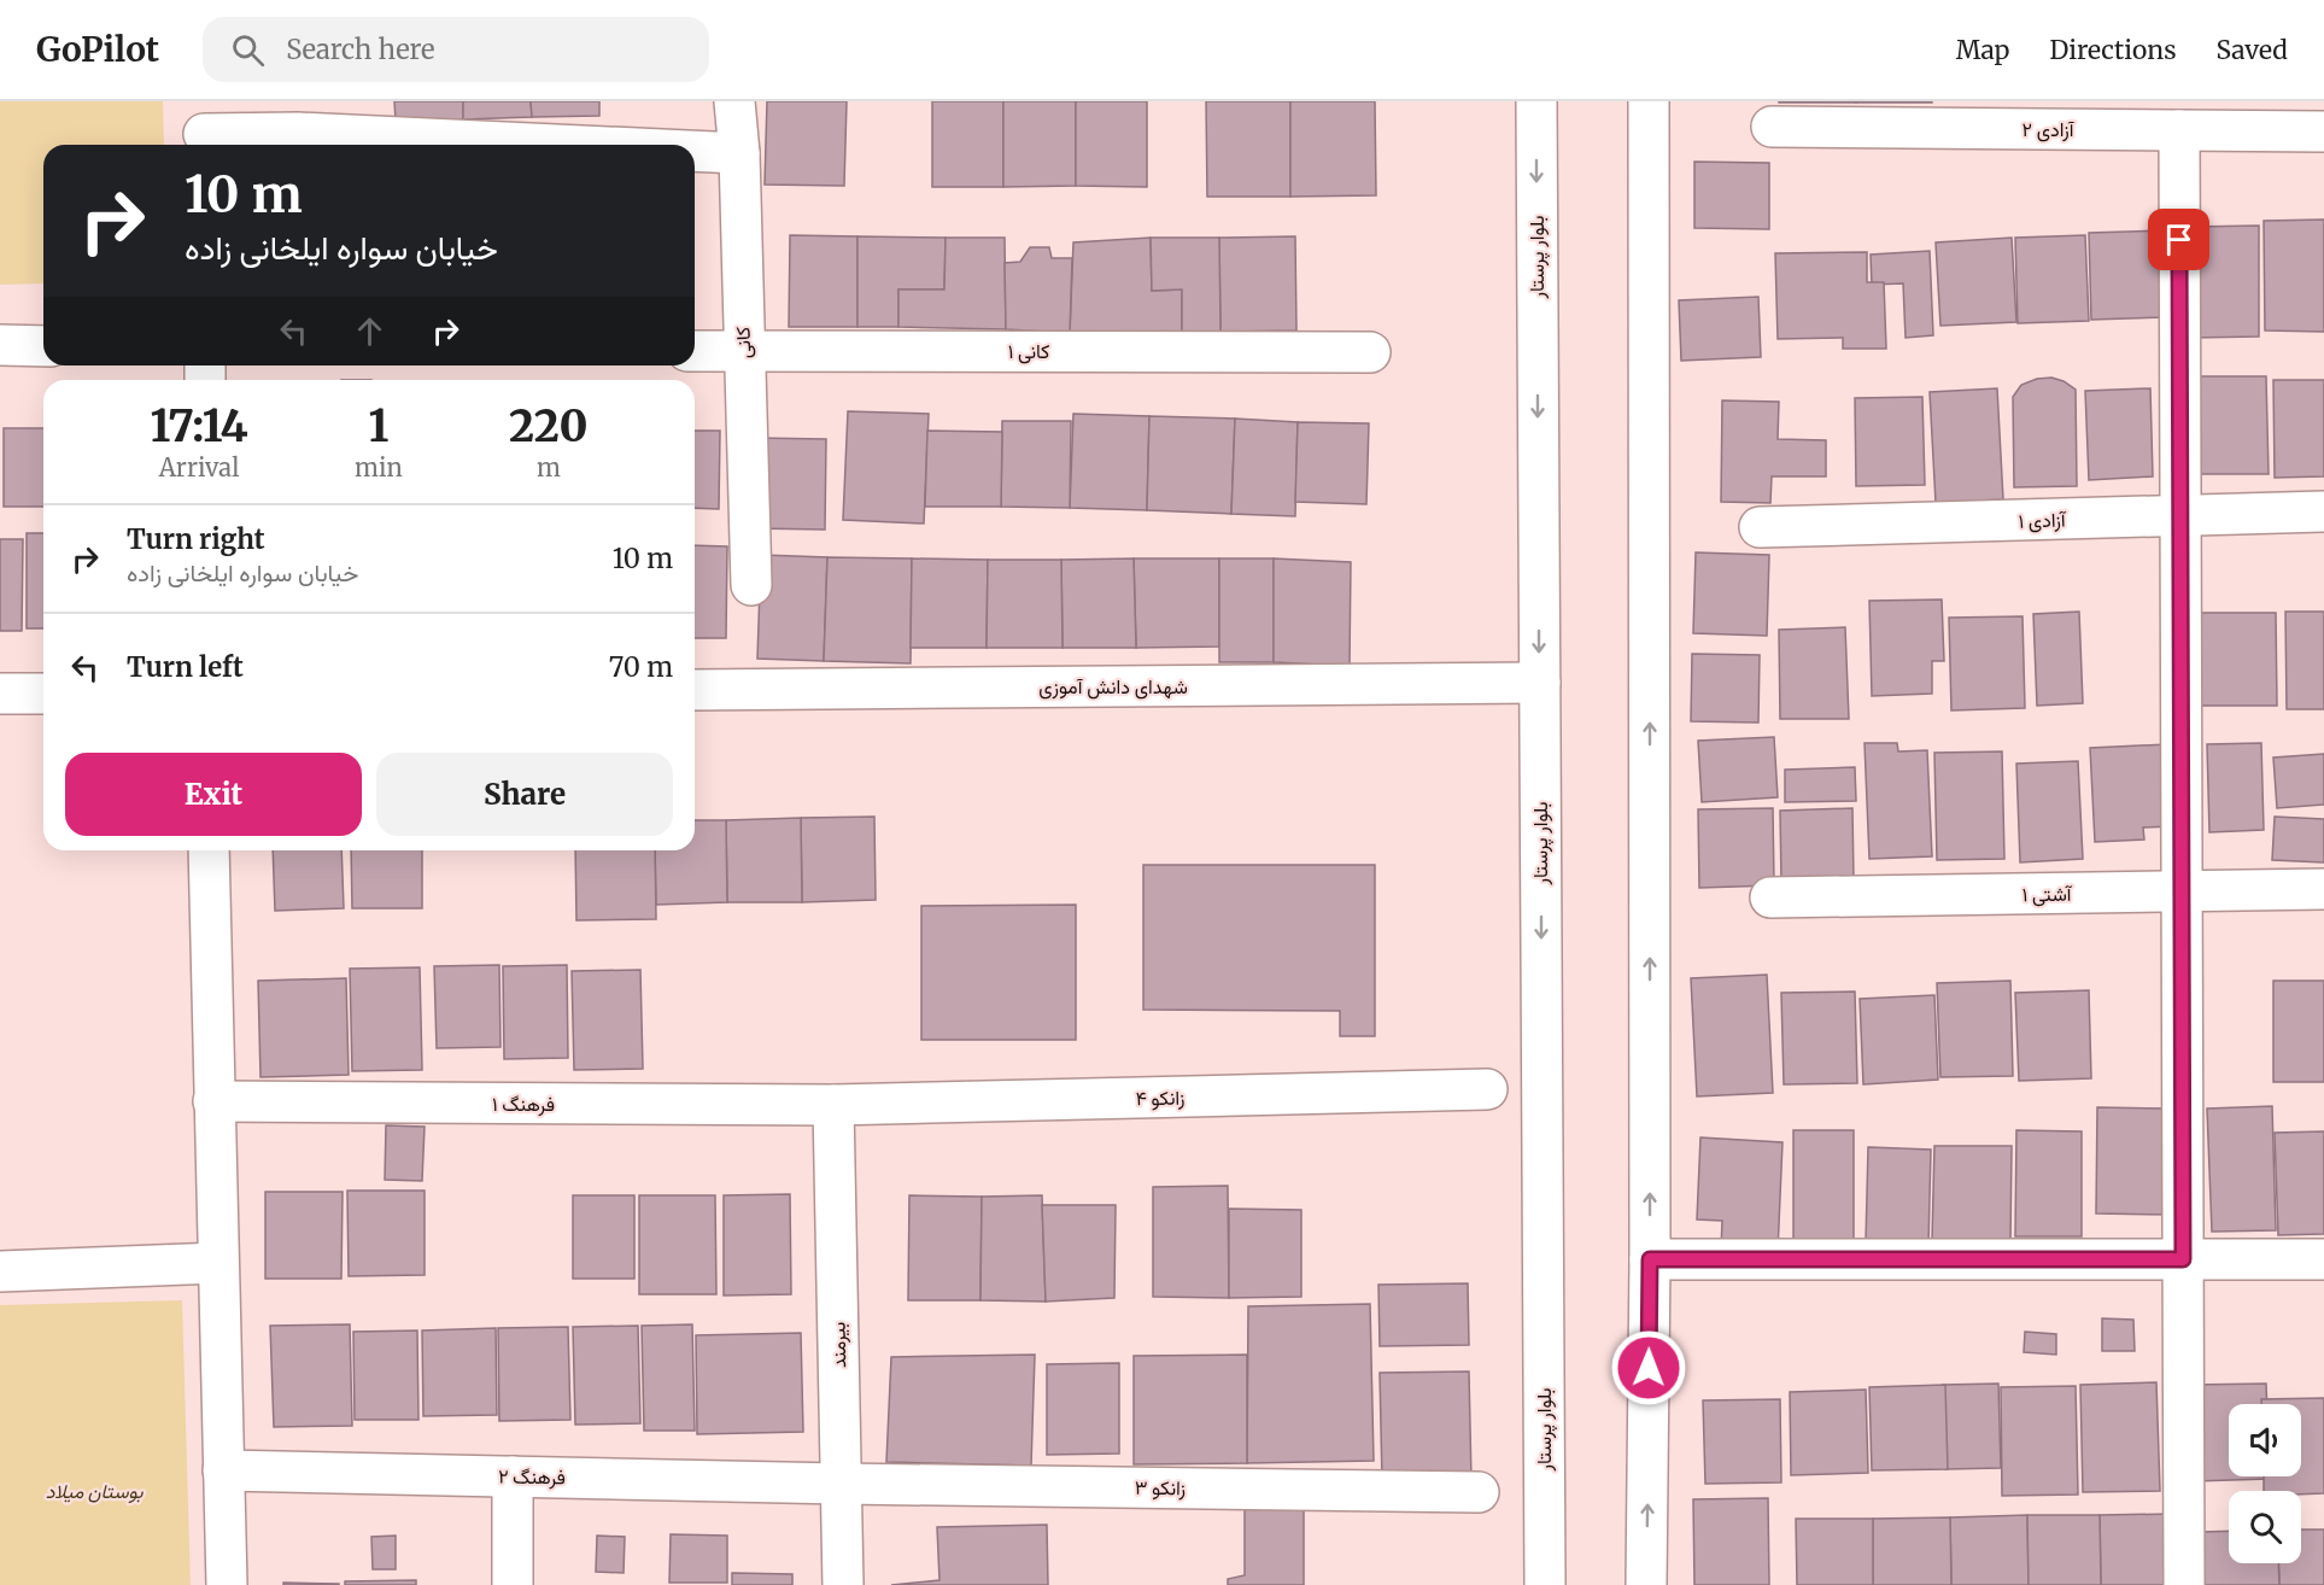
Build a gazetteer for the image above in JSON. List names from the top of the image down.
{
  "streets": {
    "street": [
      "آزادی ۲",
      "بلوار پرستار",
      "کانی",
      "کانی ۱",
      "آزادی ۱",
      "شهدای دانش آموزی",
      "آشتی ۱",
      "زانکو ۴",
      "فرهنگ ۱",
      "بیرمند",
      "فرهنگ ۲",
      "زانکو ۳"
    ]
  },
  "crossings": [
    ["بلوار پرستار", "شهدای دانش آموزی"],
    ["کانی", "کانی ۱"],
    ["زانکو ۴", "فرهنگ ۱"],
    ["زانکو ۴", "بیرمند"],
    ["فرهنگ ۱", "بیرمند"],
    ["بیرمند", "فرهنگ ۲"],
    ["بیرمند", "زانکو ۳"],
    ["فرهنگ ۲", "زانکو ۳"]
  ],
  "parks": ["بوستان میلاد"],
  "page": {
    "header": "GoPilot",
    "search": "Search here",
    "nav": ["Map", "Directions", "Saved"],
    "turn": ["10 m", "خیابان سواره ایلخانی زاده"],
    "eta": [
      "17:14",
      "Arrival",
      "1",
      "min",
      "220",
      "m"
    ],
    "list": [
      {
        "name": "Turn right",
        "note": "خیابان سواره ایلخانی زاده",
        "value": "10 m"
      },
      {
        "name": "Turn left",
        "value": "70 m"
      }
    ],
    "buttons": ["Exit", "Share"]
  }
}
